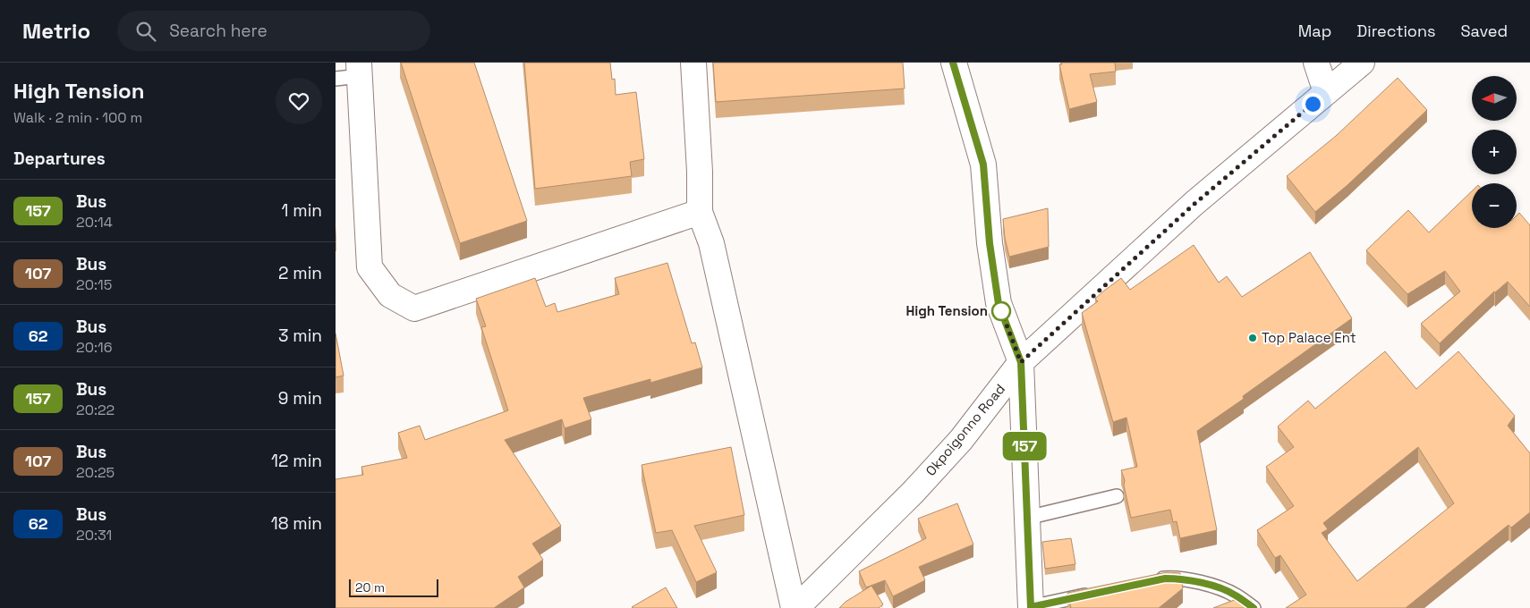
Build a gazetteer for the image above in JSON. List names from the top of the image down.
{
  "streets": {
    "street": ["Okpoigonno Road"]
  },
  "places": ["High Tension", "Top Palace Ent"],
  "lines": ["bus line 157"],
  "scale_bar": "20 m",
  "north": "left",
  "page": {
    "header": "Metrio",
    "search": "Search here",
    "nav": ["Map", "Directions", "Saved"],
    "heading": [
      ["High Tension", "Walk · 2 min · 100 m"],
      "Departures"
    ],
    "on_map": "157",
    "map_buttons": ["+", "−"],
    "list": [
      {
        "mark": "157",
        "name": "Bus",
        "note": "20:14",
        "value": "1 min"
      },
      {
        "mark": "107",
        "name": "Bus",
        "note": "20:15",
        "value": "2 min"
      },
      {
        "mark": "62",
        "name": "Bus",
        "note": "20:16",
        "value": "3 min"
      },
      {
        "mark": "157",
        "name": "Bus",
        "note": "20:22",
        "value": "9 min"
      },
      {
        "mark": "107",
        "name": "Bus",
        "note": "20:25",
        "value": "12 min"
      },
      {
        "mark": "62",
        "name": "Bus",
        "note": "20:31",
        "value": "18 min"
      }
    ],
    "scale": "20 m"
  }
}
